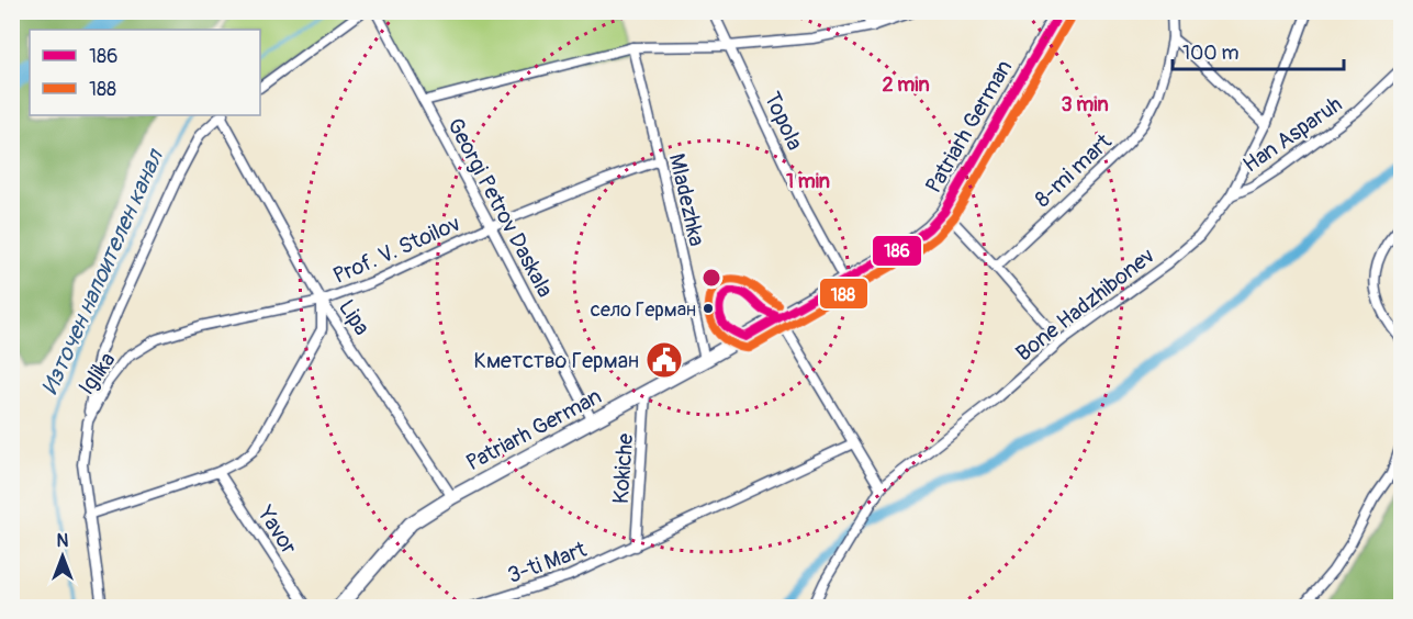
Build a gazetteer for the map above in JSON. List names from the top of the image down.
{
  "streets": {
    "street": [
      "Topola",
      "Patriarh German",
      "Han Asparuh",
      "8-mi mart",
      "Mladezhka",
      "Georgi Petrov Daskala",
      "Prof. V. Stoilov",
      "Bone Hadzhibonev",
      "Lipa",
      "Iglika",
      "Kokiche",
      "Yavor",
      "3-ti Mart"
    ]
  },
  "crossings": [
    ["Topola", "Patriarh German"],
    ["Patriarh German", "Mladezhka"],
    ["Patriarh German", "Georgi Petrov Daskala"],
    ["Patriarh German", "Lipa"],
    ["Patriarh German", "Kokiche"],
    ["Han Asparuh", "Bone Hadzhibonev"],
    ["Mladezhka", "Prof. V. Stoilov"],
    ["Georgi Petrov Daskala", "Prof. V. Stoilov"],
    ["Prof. V. Stoilov", "Lipa"],
    ["Prof. V. Stoilov", "Iglika"],
    ["Prof. V. Stoilov", "Yavor"],
    ["Lipa", "Iglika"],
    ["Kokiche", "3-ti Mart"]
  ],
  "water": ["Източен напоителен канал"],
  "places": {
    "other": ["село Герман"],
    "public building": ["Кметство Герман"]
  },
  "lines": ["transit line 186", "transit line 188"],
  "legend": ["186", "188"],
  "scale_bar": "100 m",
  "north": "top",
  "rings": ["2 min", "3 min", "1 min"]
}
